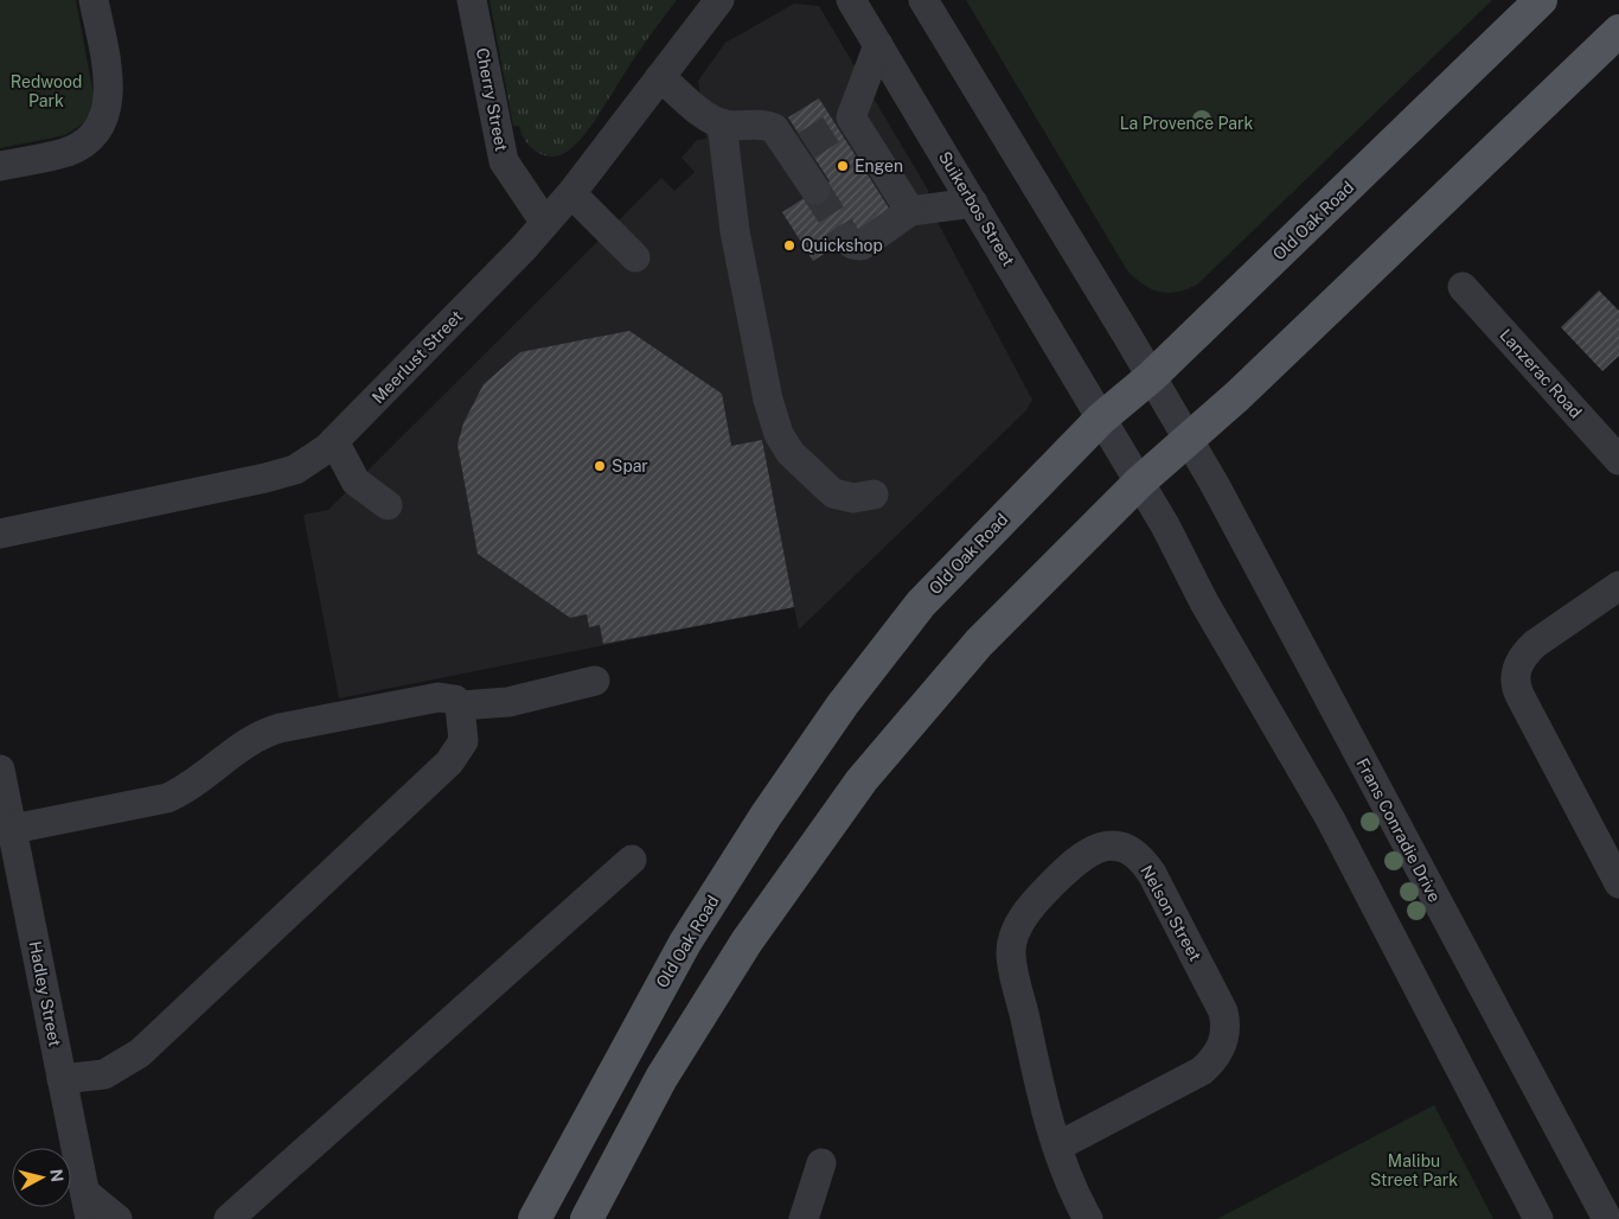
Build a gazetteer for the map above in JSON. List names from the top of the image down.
{
  "streets": {
    "main road": ["Old Oak Road"],
    "street": [
      "Cherry Street",
      "Suikerbos Street",
      "Meerlust Street",
      "Lanzerac Road",
      "Frans Conradie Drive",
      "Nelson Street",
      "Hadley Street"
    ]
  },
  "crossings": [
    ["Cherry Street", "Meerlust Street"],
    ["Suikerbos Street", "Old Oak Road"],
    ["Old Oak Road", "Frans Conradie Drive"]
  ],
  "parks": ["Redwood Park", "La Provence Park", "Malibu Street Park"],
  "places": ["Engen", "Quickshop", "Spar"],
  "north": "right"
}
